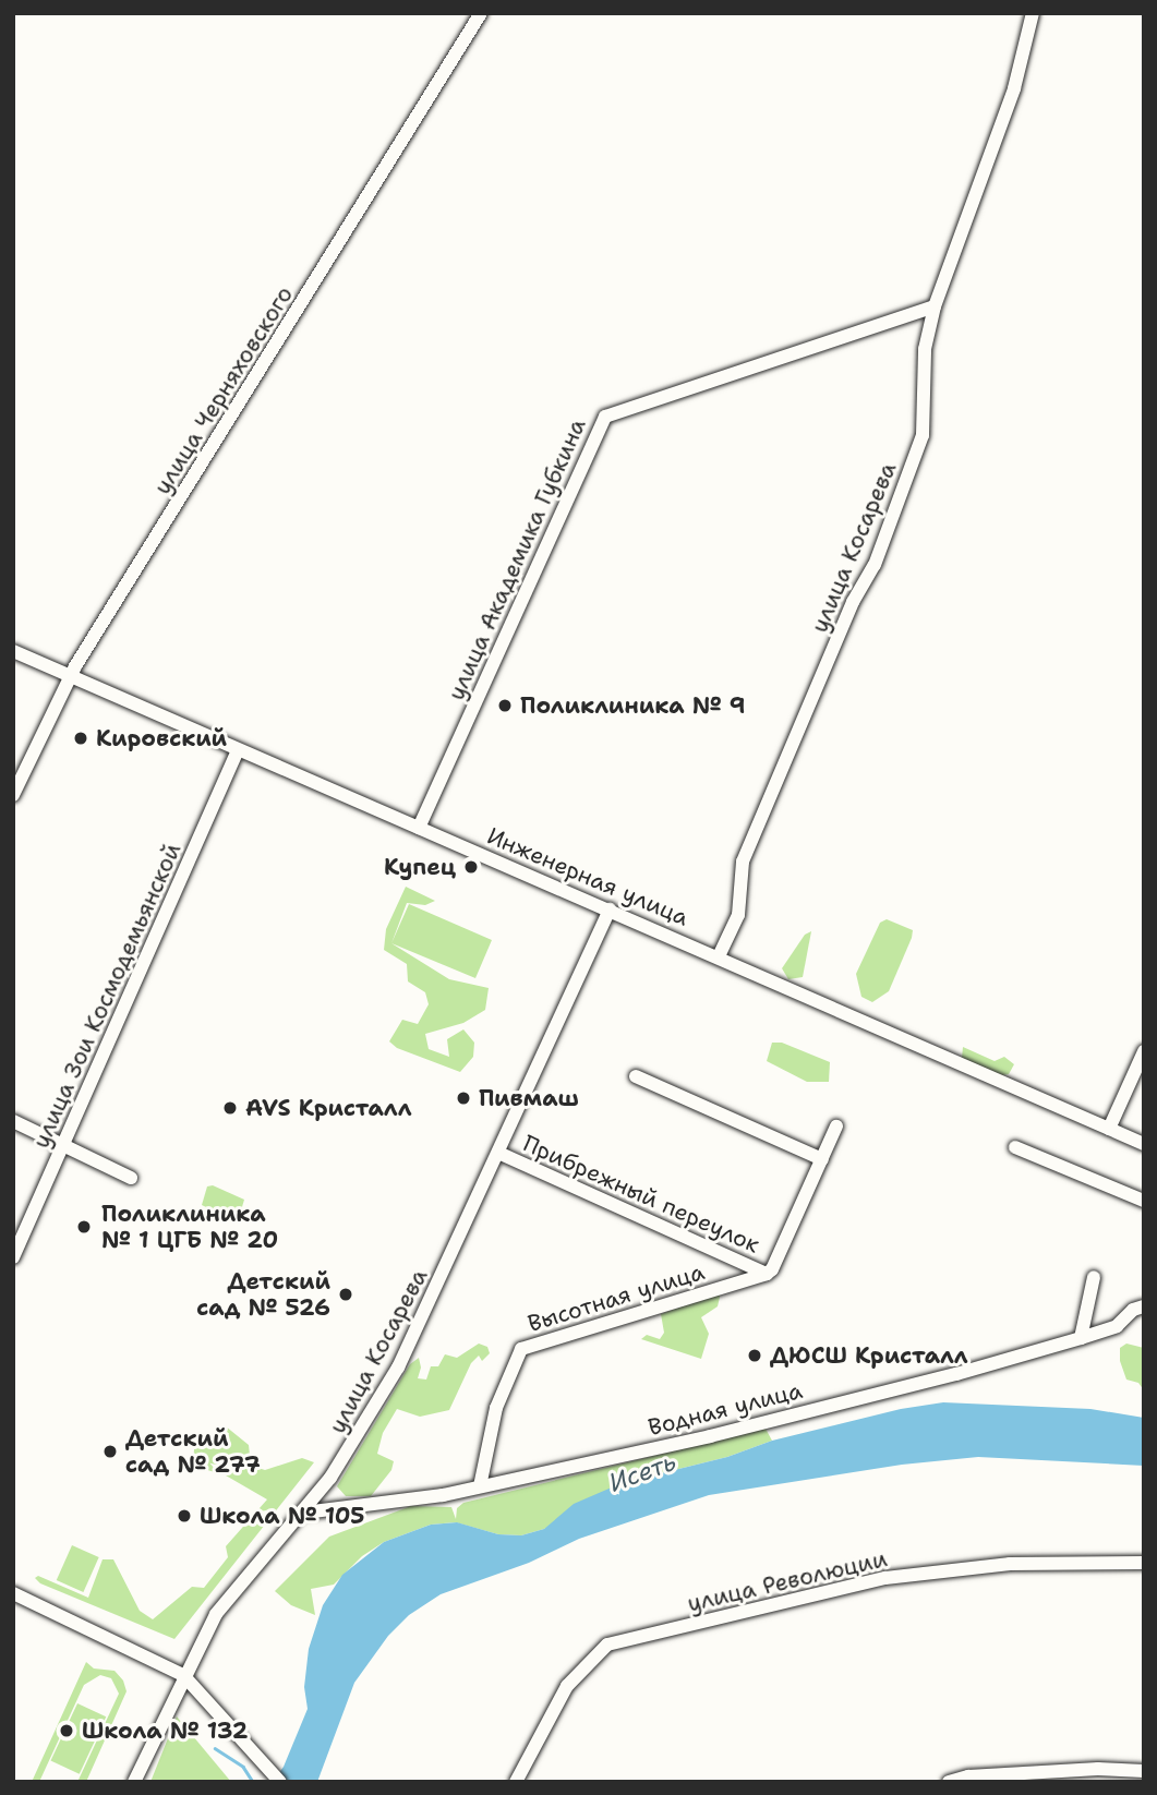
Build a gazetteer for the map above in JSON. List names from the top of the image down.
{
  "streets": {
    "street": [
      "улица Черняховского",
      "улица Косарева",
      "улица Академика Губкина",
      "Инженерная улица",
      "улица Зои Космодемьянской",
      "Прибрежный переулок",
      "Высотная улица",
      "Водная улица",
      "улица Революции"
    ]
  },
  "crossings": [
    ["улица Черняховского", "Инженерная улица"],
    ["улица Косарева", "улица Академика Губкина"],
    ["улица Косарева", "Инженерная улица"],
    ["улица Косарева", "Прибрежный переулок"],
    ["улица Косарева", "Водная улица"],
    ["улица Академика Губкина", "Инженерная улица"],
    ["Инженерная улица", "улица Зои Космодемьянской"],
    ["Прибрежный переулок", "Высотная улица"],
    ["Высотная улица", "Водная улица"]
  ],
  "water": ["Исеть"],
  "places": [
    "Поликлиника № 9",
    "Кировский",
    "Купец",
    "Пивмаш",
    "AVS Кристалл",
    "Поликлиника № 1 ЦГБ № 20",
    "Детcкий сад № 526",
    "ДЮСШ Кристалл",
    "Детcкий сад № 277",
    "Школа № 105",
    "Школа № 132"
  ]
}
